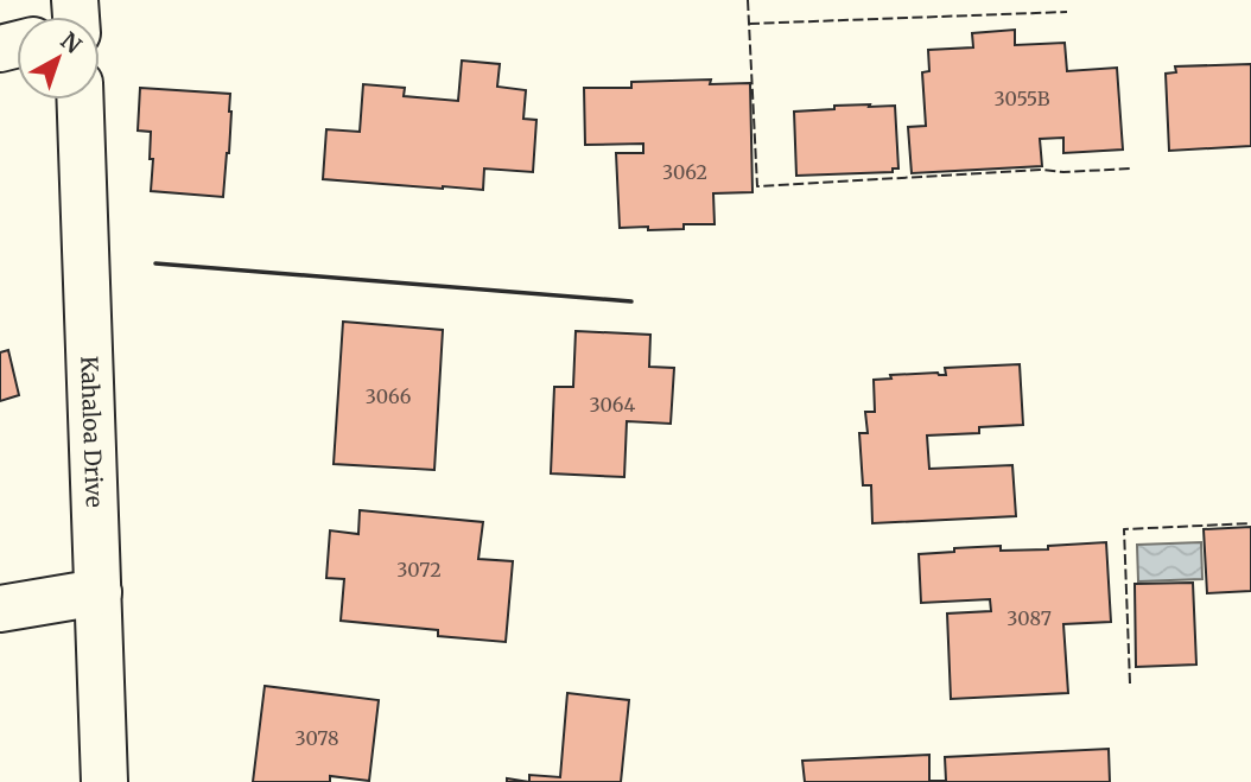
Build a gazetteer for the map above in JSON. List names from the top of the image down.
{
  "streets": {
    "street": ["Kahaloa Drive"]
  },
  "house_numbers": [
    "3055B",
    "3062",
    "3066",
    "3064",
    "3072",
    "3087",
    "3078"
  ],
  "north": "top right"
}
